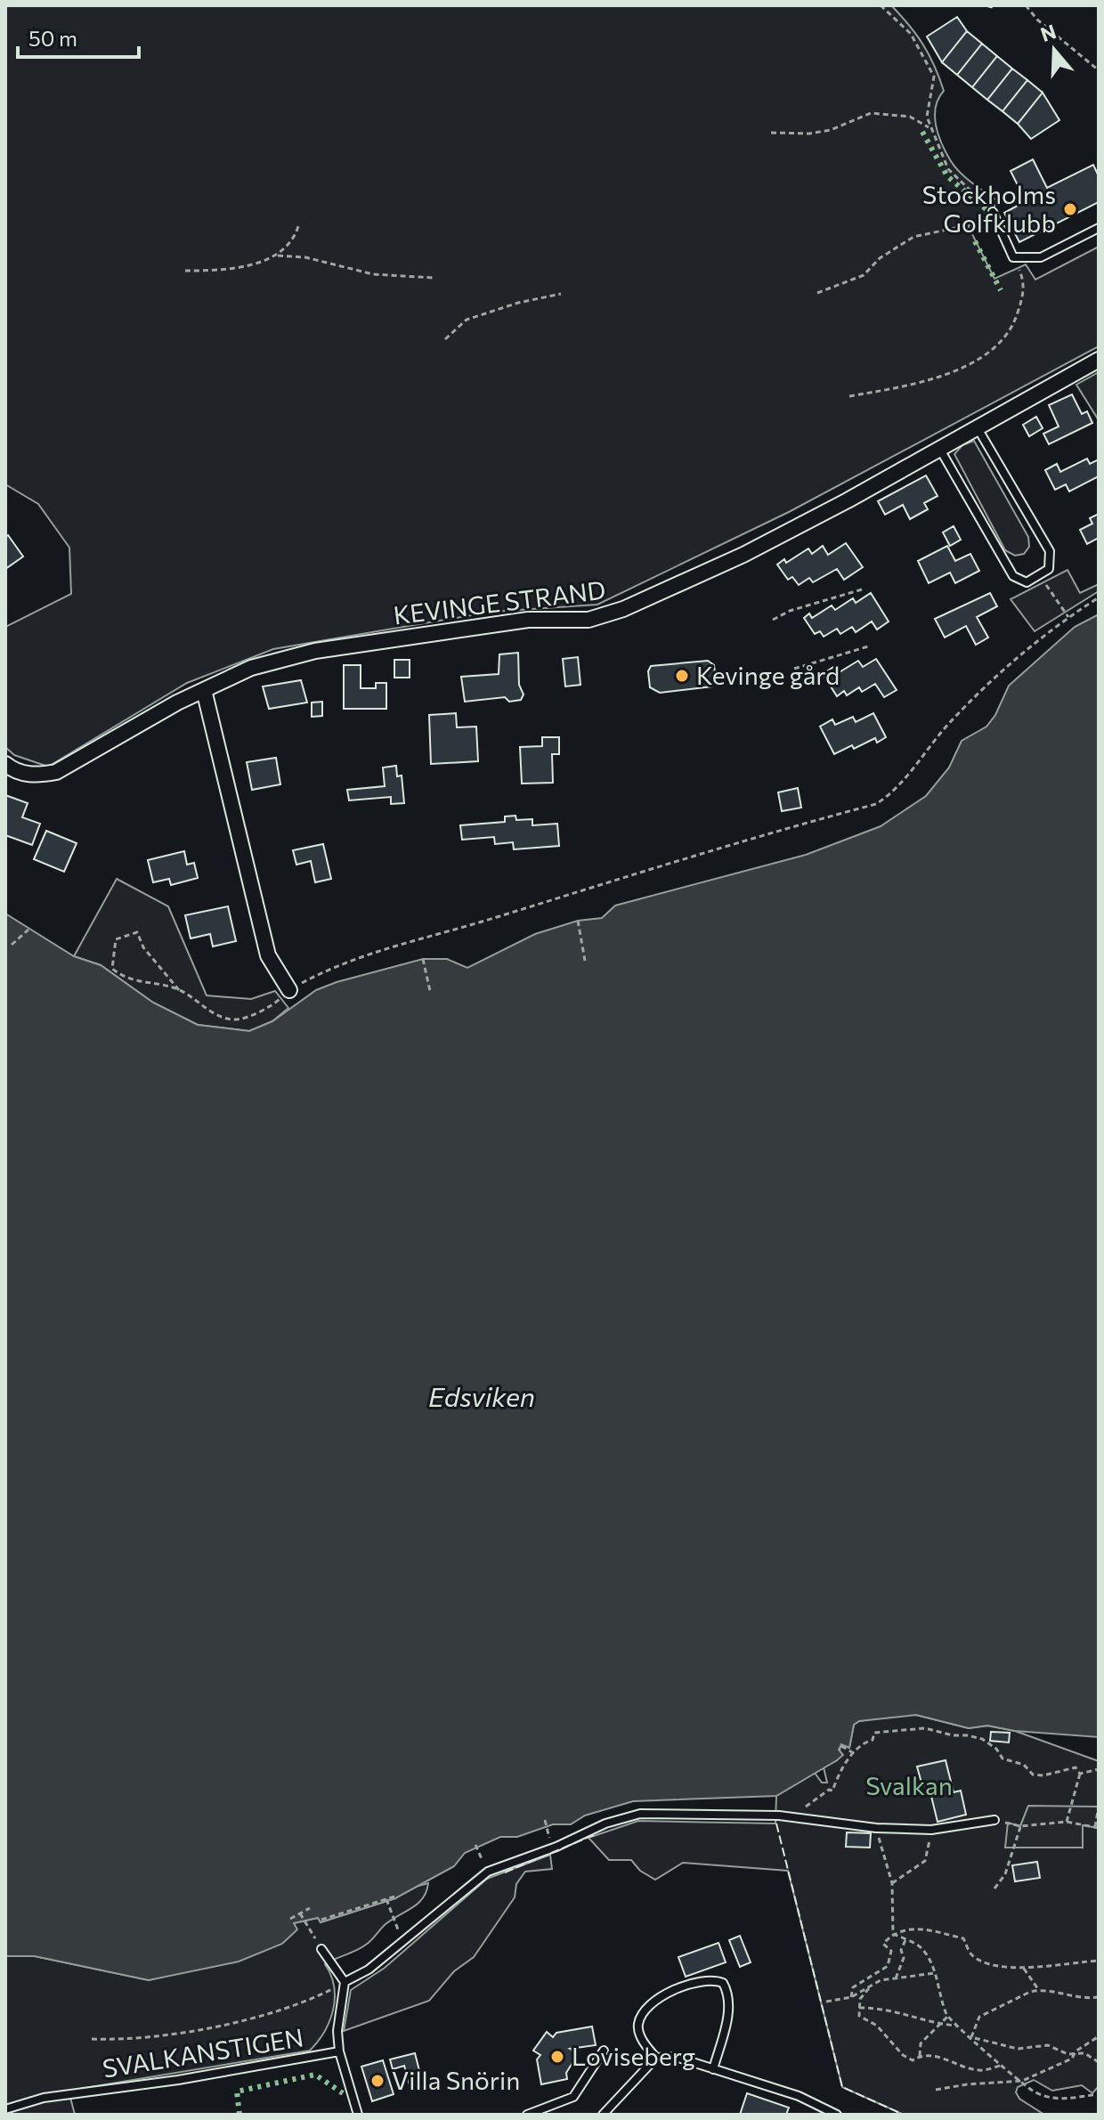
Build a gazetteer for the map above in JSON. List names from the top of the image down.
{
  "streets": {
    "street": ["KEVINGE STRAND"],
    "lane": ["SVALKANSTIGEN"]
  },
  "water": ["Edsviken"],
  "parks": ["Svalkan"],
  "places": [
    "Stockholms Golfklubb",
    "Kevinge gård",
    "Loviseberg",
    "Villa Snörin"
  ],
  "scale_bar": "50 m",
  "north": "top"
}
